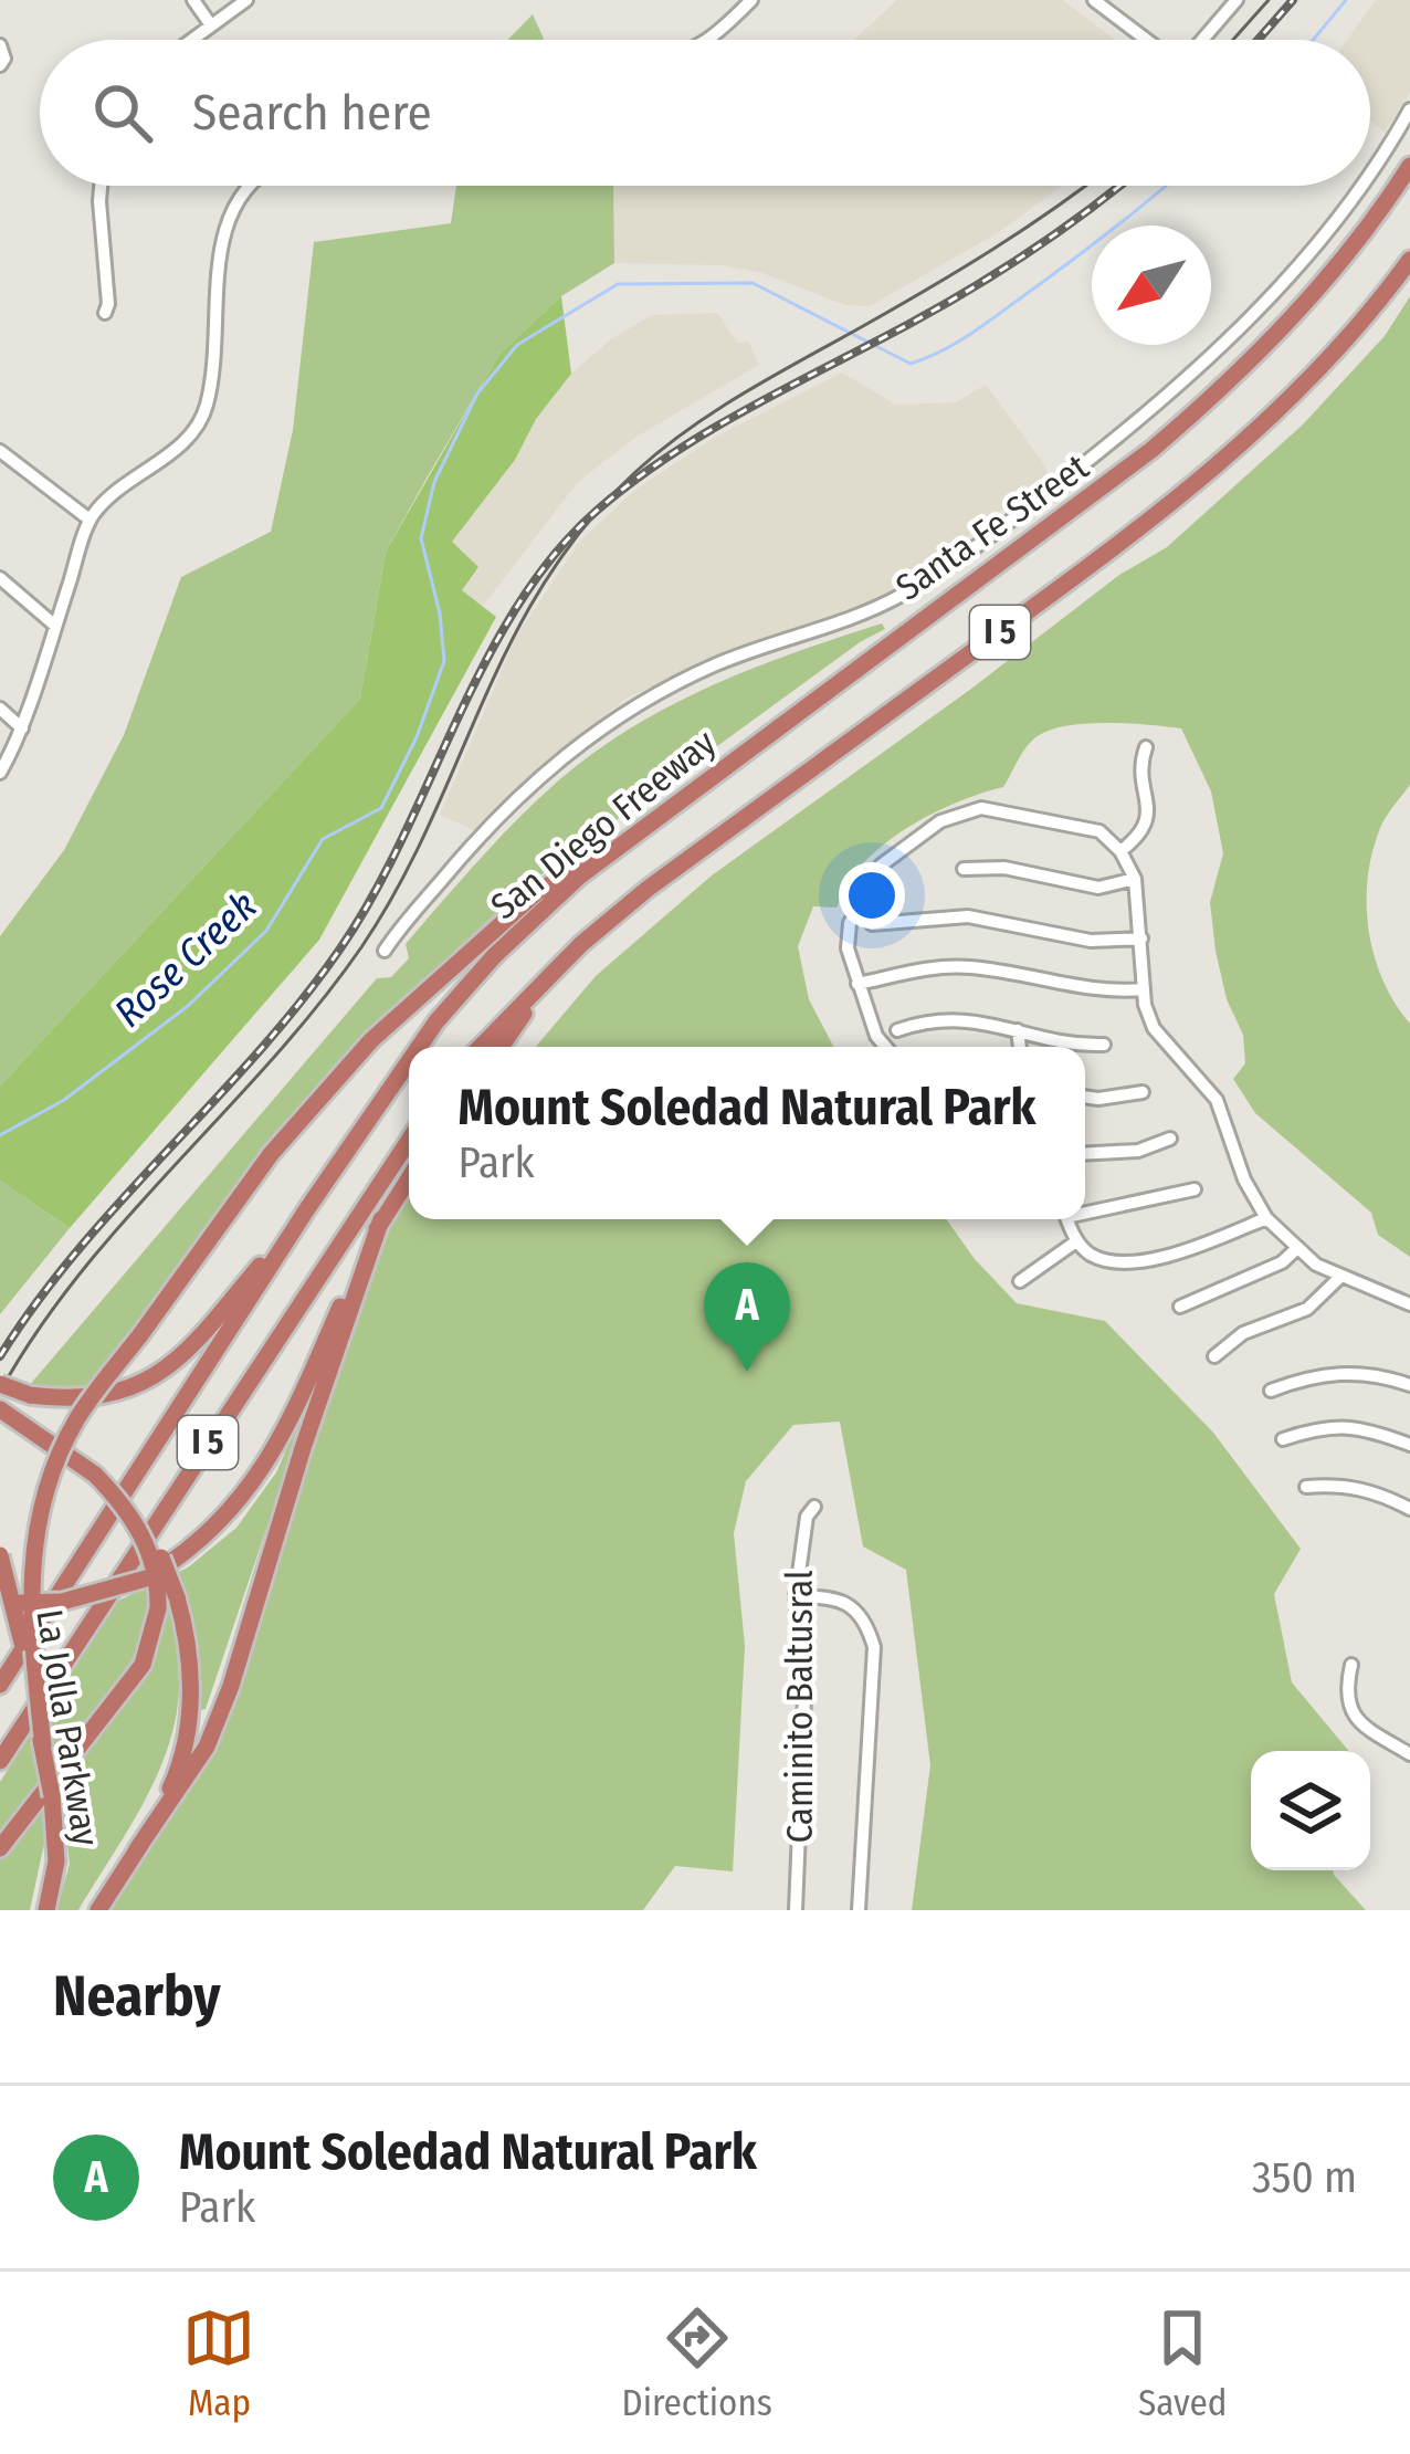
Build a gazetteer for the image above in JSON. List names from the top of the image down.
{
  "streets": {
    "highway": ["I 5", "San Diego Freeway", "La Jolla Parkway"],
    "street": ["Santa Fe Street", "Caminito Baltusral"]
  },
  "water": ["Rose Creek"],
  "north": "bottom left",
  "page": {
    "search": "Search here",
    "popup": ["Mount Soledad Natural Park", "Park"],
    "pins": "A",
    "heading": "Nearby",
    "list": [
      {
        "mark": "A",
        "name": "Mount Soledad Natural Park",
        "note": "Park",
        "value": "350 m"
      }
    ],
    "nav": ["Map", "Directions", "Saved"]
  }
}
